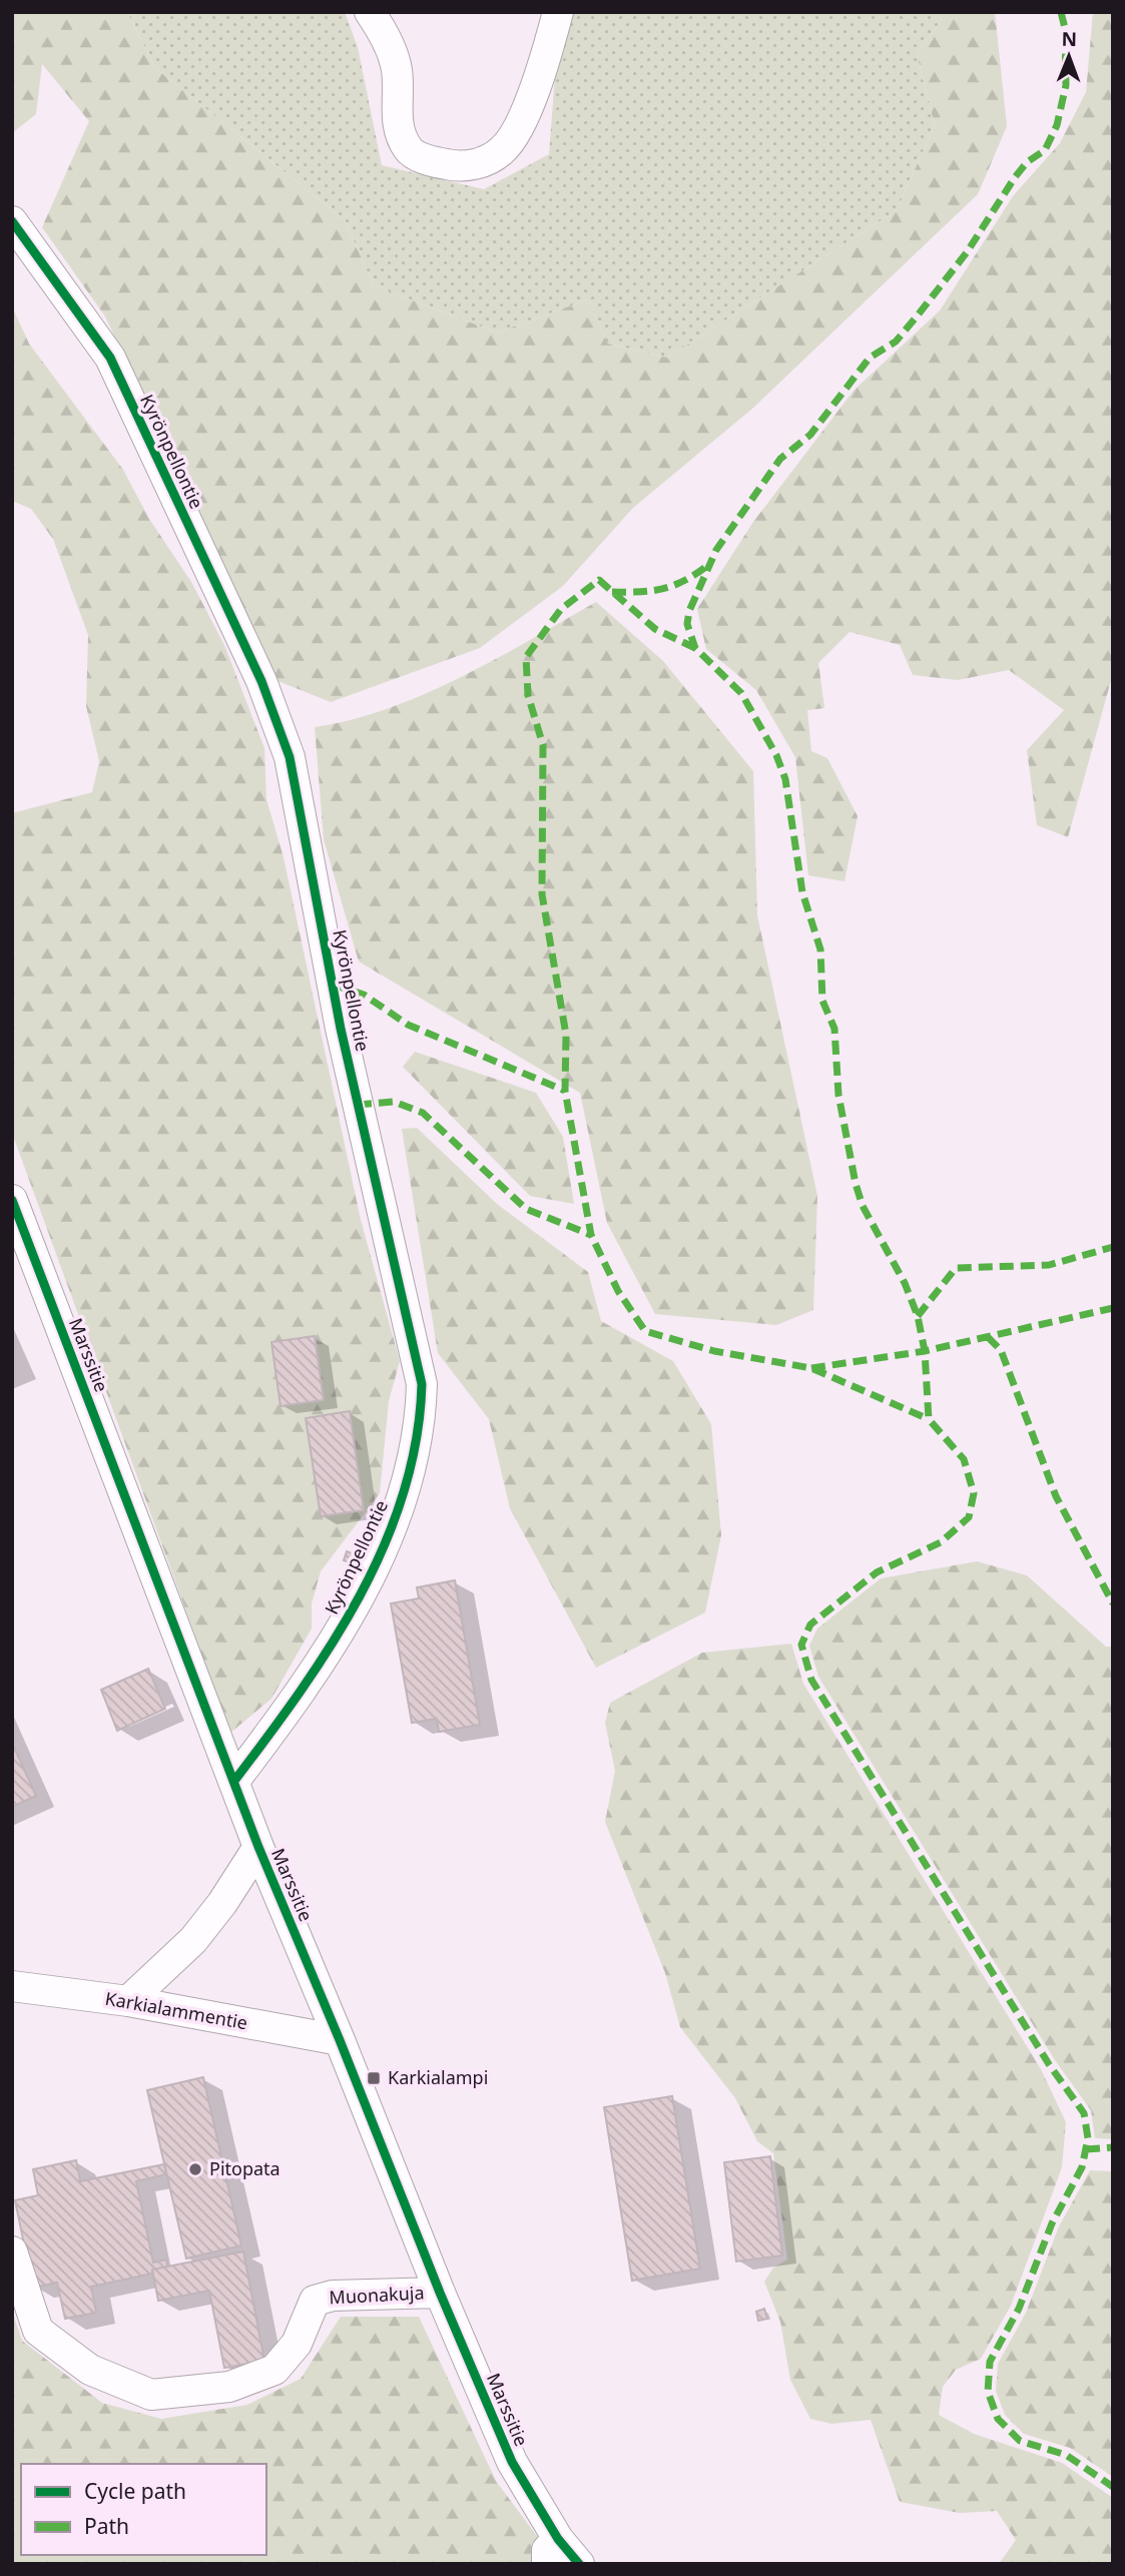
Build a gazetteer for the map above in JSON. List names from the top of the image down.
{
  "streets": {
    "street": [
      "Kyrönpellontie",
      "Marssitie",
      "Karkialammentie",
      "Muonakuja"
    ]
  },
  "crossings": [
    ["Kyrönpellontie", "Marssitie"],
    ["Marssitie", "Karkialammentie"],
    ["Marssitie", "Muonakuja"]
  ],
  "places": {
    "transit": ["Karkialampi"],
    "other": ["Pitopata"]
  },
  "legend": ["Cycle path", "Path"],
  "north": "top"
}
